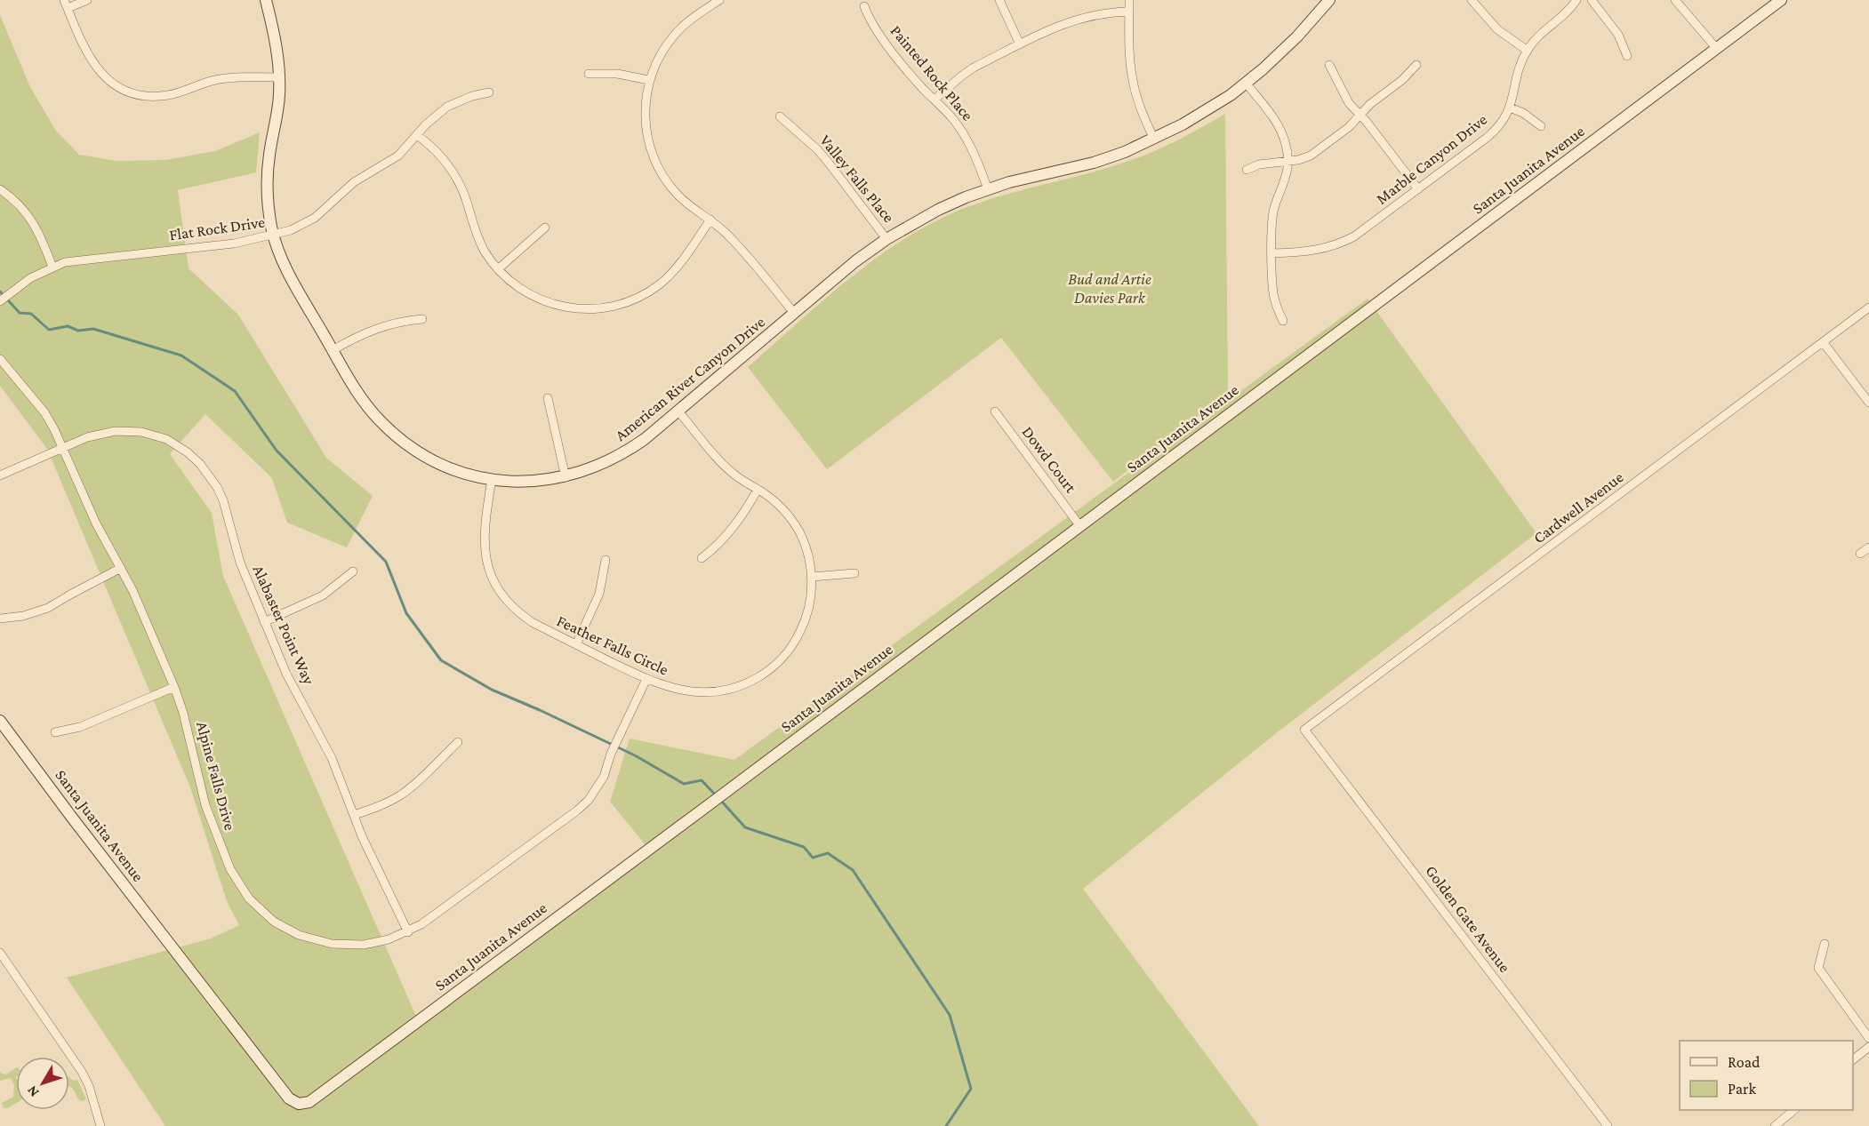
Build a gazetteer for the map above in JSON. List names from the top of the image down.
{
  "streets": {
    "street": [
      "Painted Rock Place",
      "Marble Canyon Drive",
      "Santa Juanita Avenue",
      "Valley Falls Place",
      "Flat Rock Drive",
      "American River Canyon Drive",
      "Dowd Court",
      "Cardwell Avenue",
      "Alabaster Point Way",
      "Feather Falls Circle",
      "Alpine Falls Drive",
      "Golden Gate Avenue"
    ]
  },
  "crossings": [
    ["Painted Rock Place", "American River Canyon Drive"],
    ["Santa Juanita Avenue", "Dowd Court"],
    ["Valley Falls Place", "American River Canyon Drive"],
    ["Flat Rock Drive", "American River Canyon Drive"],
    ["American River Canyon Drive", "Feather Falls Circle"],
    ["Cardwell Avenue", "Golden Gate Avenue"],
    ["Alabaster Point Way", "Alpine Falls Drive"],
    ["Feather Falls Circle", "Alpine Falls Drive"]
  ],
  "parks": ["Bud and Artie Davies Park"],
  "legend": ["Road", "Park"],
  "north": "bottom left"
}
